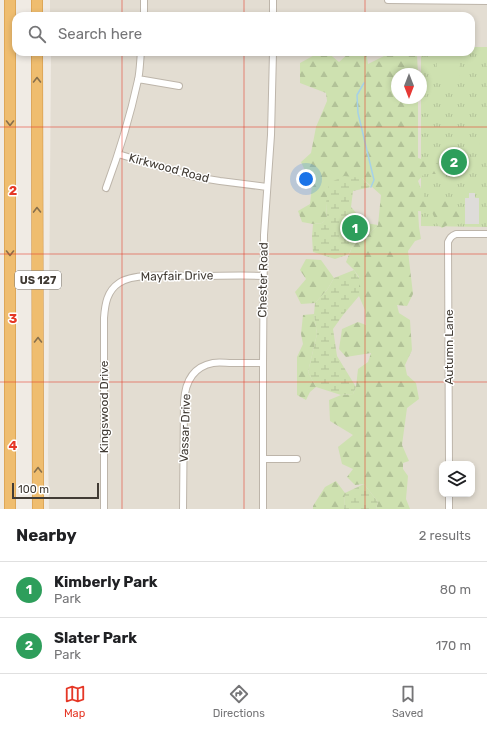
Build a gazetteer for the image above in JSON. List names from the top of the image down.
{
  "streets": {
    "highway": ["US 127"],
    "street": [
      "Kirkwood Road",
      "Mayfair Drive",
      "Chester Road",
      "Autumn Lane",
      "Kingswood Drive",
      "Vassar Drive"
    ]
  },
  "crossings": [
    ["Kirkwood Road", "Chester Road"],
    ["Mayfair Drive", "Chester Road"],
    ["Mayfair Drive", "Kingswood Drive"],
    ["Chester Road", "Vassar Drive"]
  ],
  "scale_bar": "100 m",
  "north": "bottom",
  "page": {
    "search": "Search here",
    "pins": ["2", "1"],
    "scale": "100 m",
    "heading": ["Nearby", "2 results"],
    "list": [
      {
        "mark": "1",
        "name": "Kimberly Park",
        "note": "Park",
        "value": "80 m"
      },
      {
        "mark": "2",
        "name": "Slater Park",
        "note": "Park",
        "value": "170 m"
      }
    ],
    "nav": ["Map", "Directions", "Saved"]
  },
  "grid": {
    "rows": ["2", "3", "4"]
  }
}
